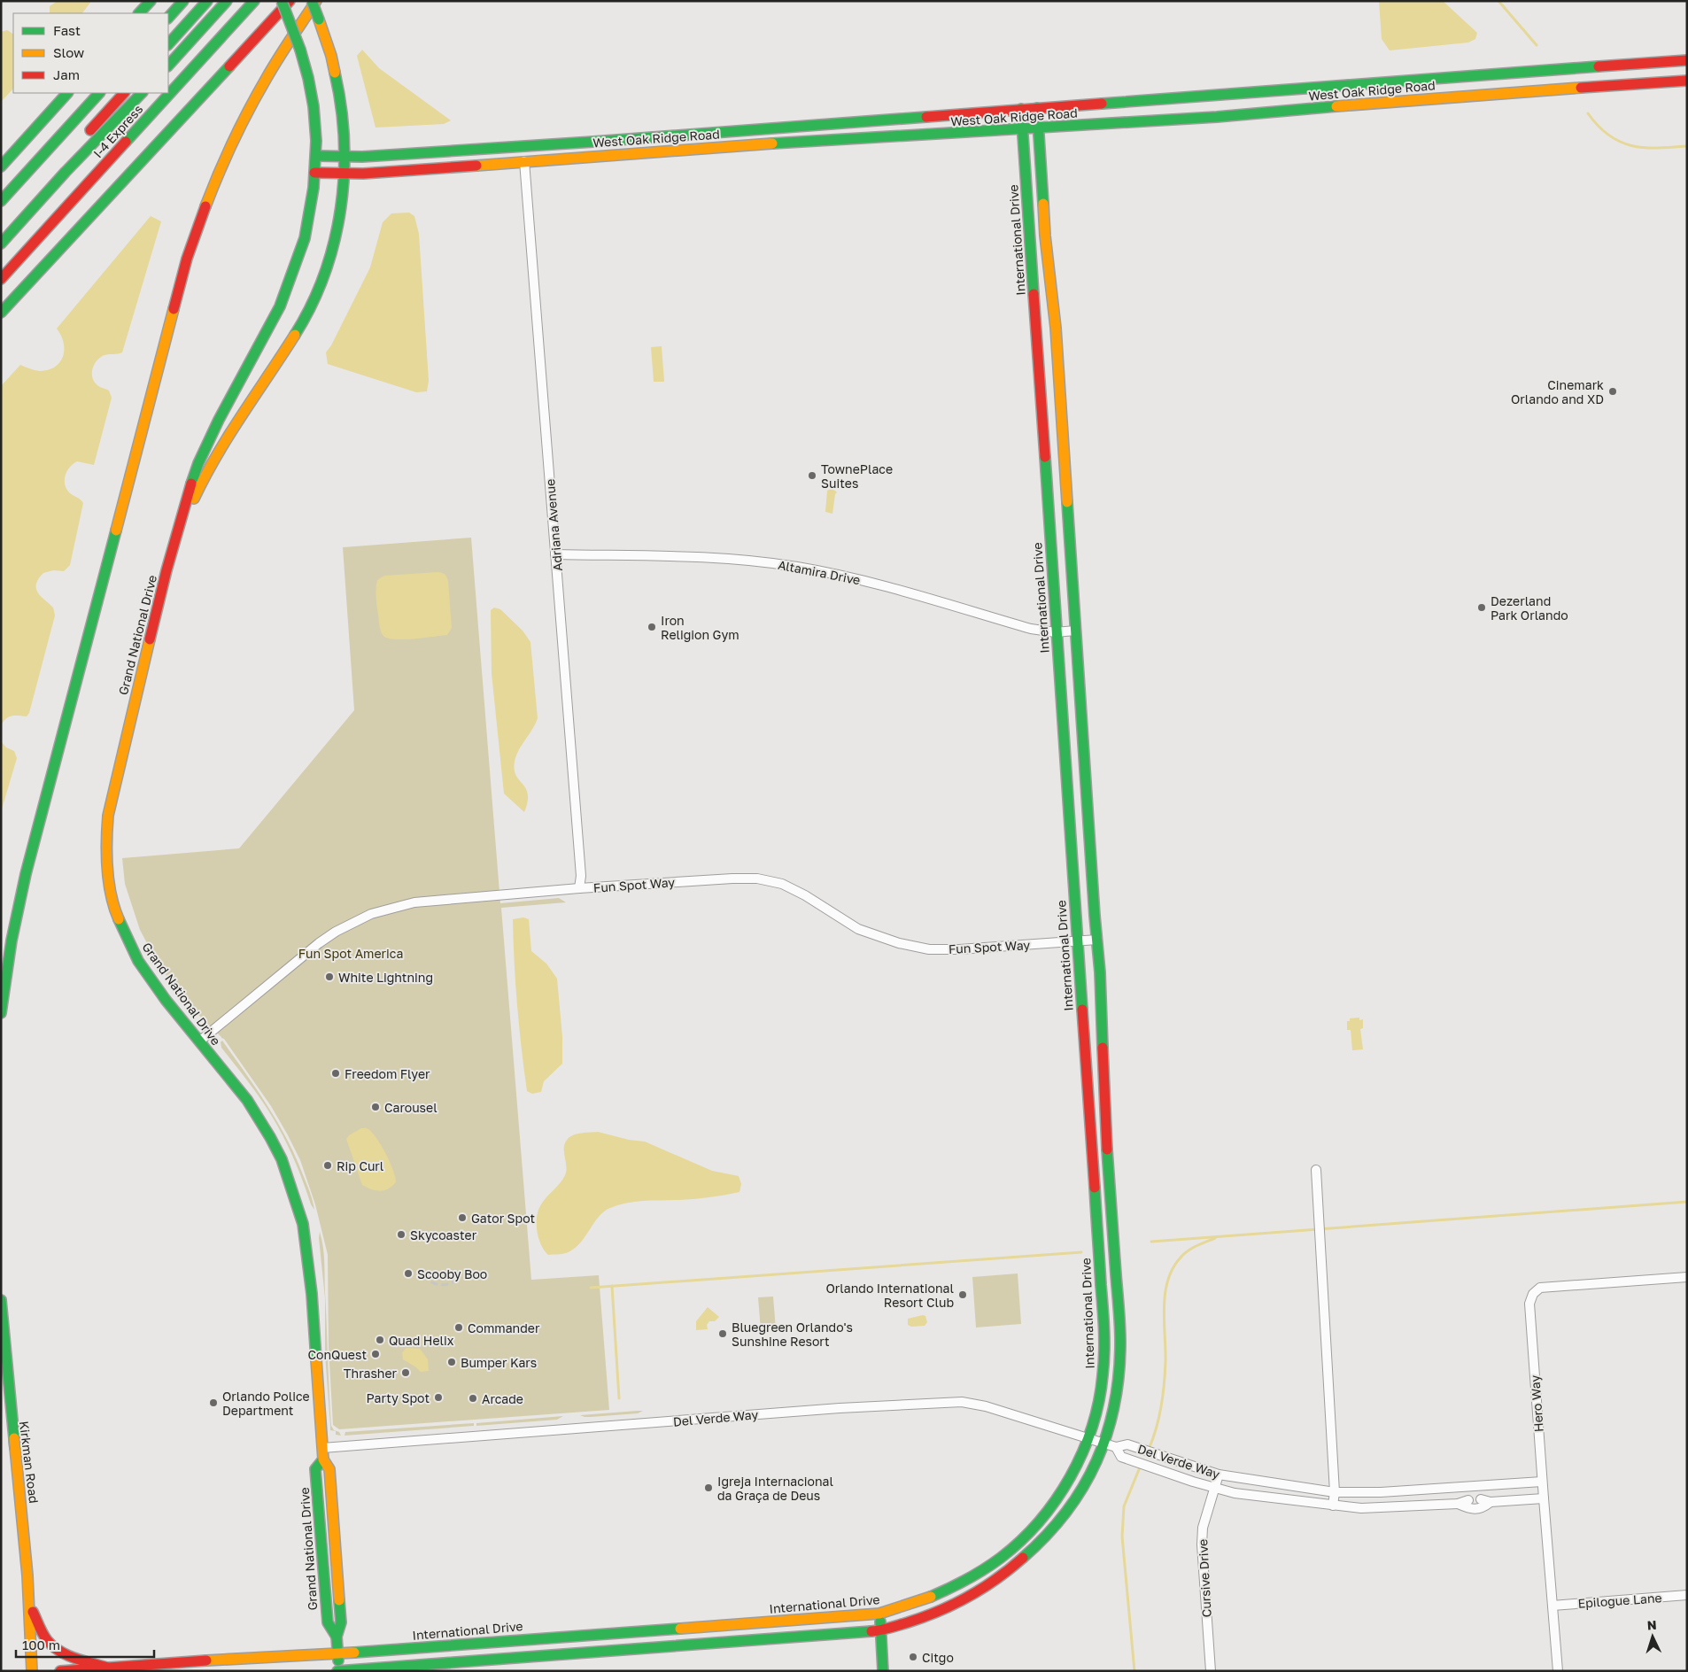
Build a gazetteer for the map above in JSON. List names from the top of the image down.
{
  "streets": {
    "main road": [
      "West Oak Ridge Road",
      "I-4 Express",
      "International Drive",
      "Grand National Drive",
      "Kirkman Road"
    ],
    "street": [
      "Adriana Avenue",
      "Altamira Drive",
      "Fun Spot Way",
      "Hero Way",
      "Del Verde Way",
      "Cursive Drive",
      "Epilogue Lane"
    ]
  },
  "crossings": [
    ["West Oak Ridge Road", "International Drive"],
    ["West Oak Ridge Road", "Adriana Avenue"],
    ["West Oak Ridge Road", "Grand National Drive"],
    ["International Drive", "Altamira Drive"],
    ["International Drive", "Grand National Drive"],
    ["International Drive", "Fun Spot Way"],
    ["International Drive", "Del Verde Way"],
    ["Adriana Avenue", "Altamira Drive"],
    ["Adriana Avenue", "Fun Spot Way"],
    ["Grand National Drive", "Fun Spot Way"],
    ["Grand National Drive", "Del Verde Way"],
    ["Hero Way", "Del Verde Way"],
    ["Hero Way", "Epilogue Lane"],
    ["Del Verde Way", "Cursive Drive"]
  ],
  "parks": ["Fun Spot America"],
  "places": [
    "Cinemark Orlando and XD",
    "TownePlace Suites",
    "Dezerland Park Orlando",
    "Iron Religion Gym",
    "White Lightning",
    "Freedom Flyer",
    "Carousel",
    "Rip Curl",
    "Gator Spot",
    "Skycoaster",
    "Scooby Boo",
    "Orlando International Resort Club",
    "Commander",
    "Bluegreen Orlando's Sunshine Resort",
    "Quad Helix",
    "ConQuest",
    "Bumper Kars",
    "Thrasher",
    "Party Spot",
    "Arcade",
    "Orlando Police Department",
    "Igreja Internacional da Graça de Deus",
    "Citgo"
  ],
  "legend": ["Fast", "Slow", "Jam"],
  "scale_bar": "100 m",
  "north": "top"
}
